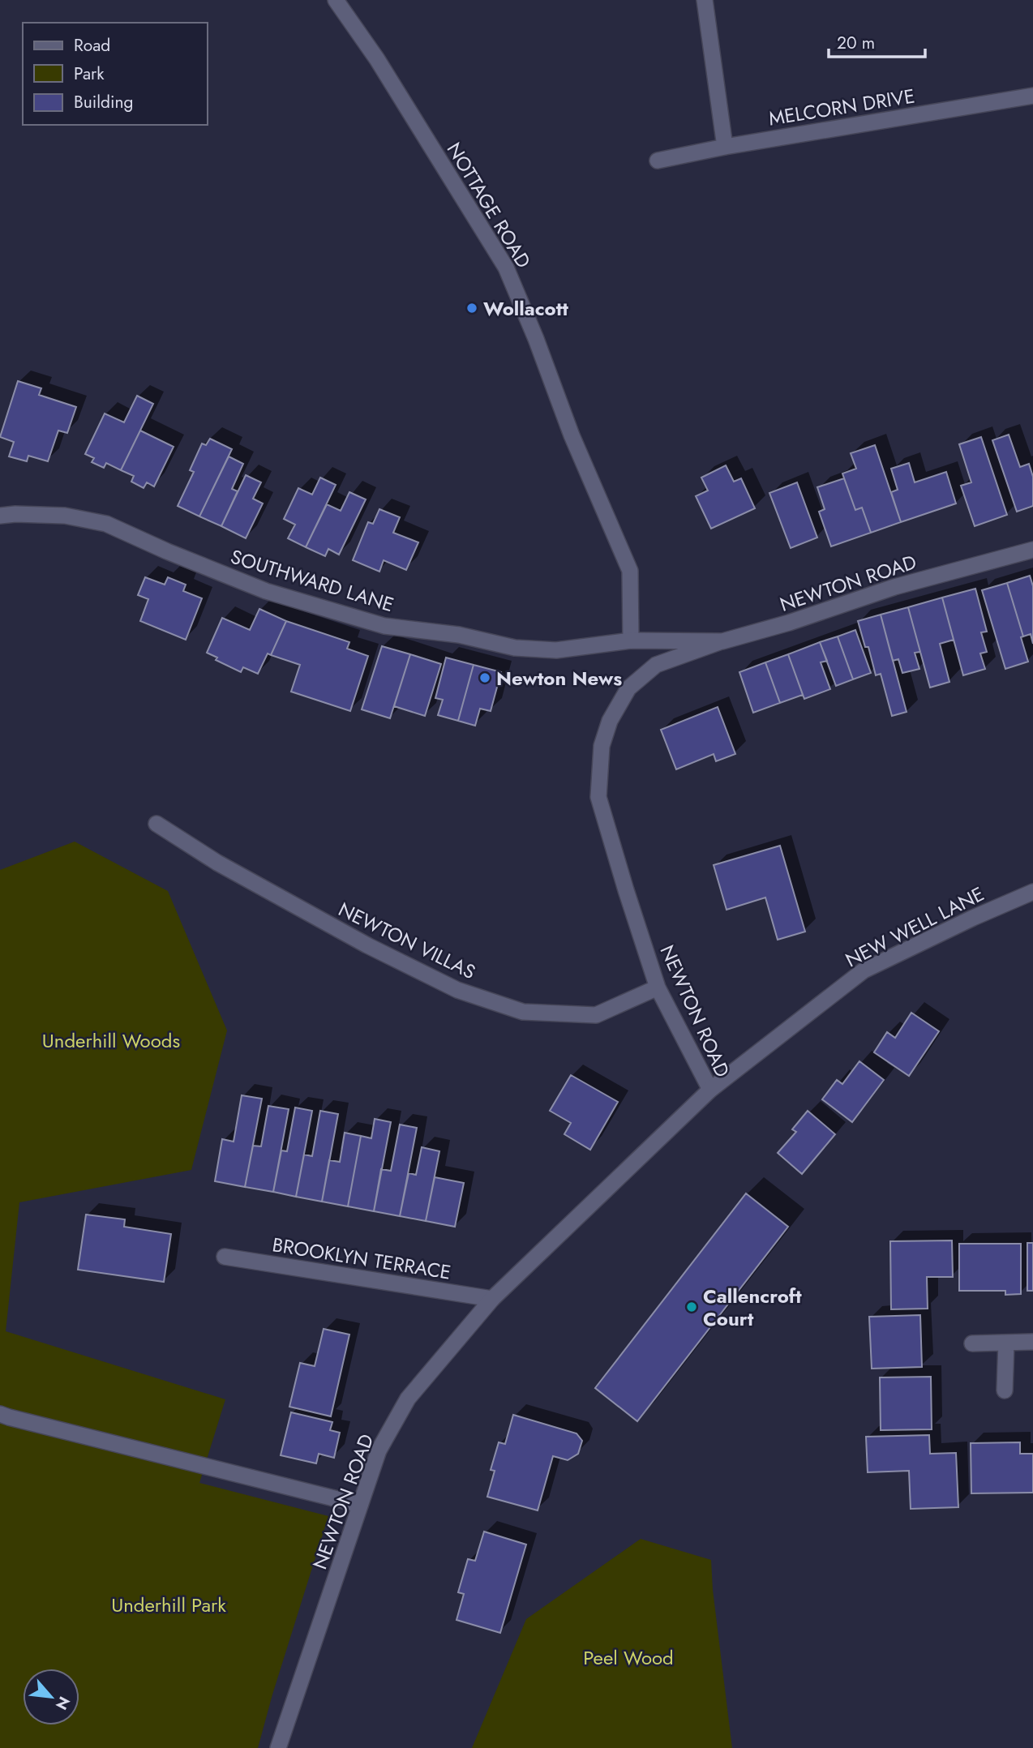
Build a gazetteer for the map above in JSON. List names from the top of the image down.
{
  "streets": {
    "street": [
      "MELCORN DRIVE",
      "NOTTAGE ROAD",
      "SOUTHWARD LANE",
      "NEWTON ROAD",
      "NEW WELL LANE",
      "NEWTON VILLAS",
      "BROOKLYN TERRACE"
    ]
  },
  "crossings": [
    ["NOTTAGE ROAD", "SOUTHWARD LANE"],
    ["SOUTHWARD LANE", "NEWTON ROAD"],
    ["NEWTON ROAD", "NEW WELL LANE"],
    ["NEWTON ROAD", "NEWTON VILLAS"],
    ["NEWTON ROAD", "BROOKLYN TERRACE"]
  ],
  "parks": ["Underhill Woods", "Underhill Park", "Peel Wood"],
  "places": ["Wollacott", "Newton News", "Callencroft Court"],
  "legend": ["Road", "Park", "Building"],
  "scale_bar": "20 m",
  "north": "bottom right"
}
